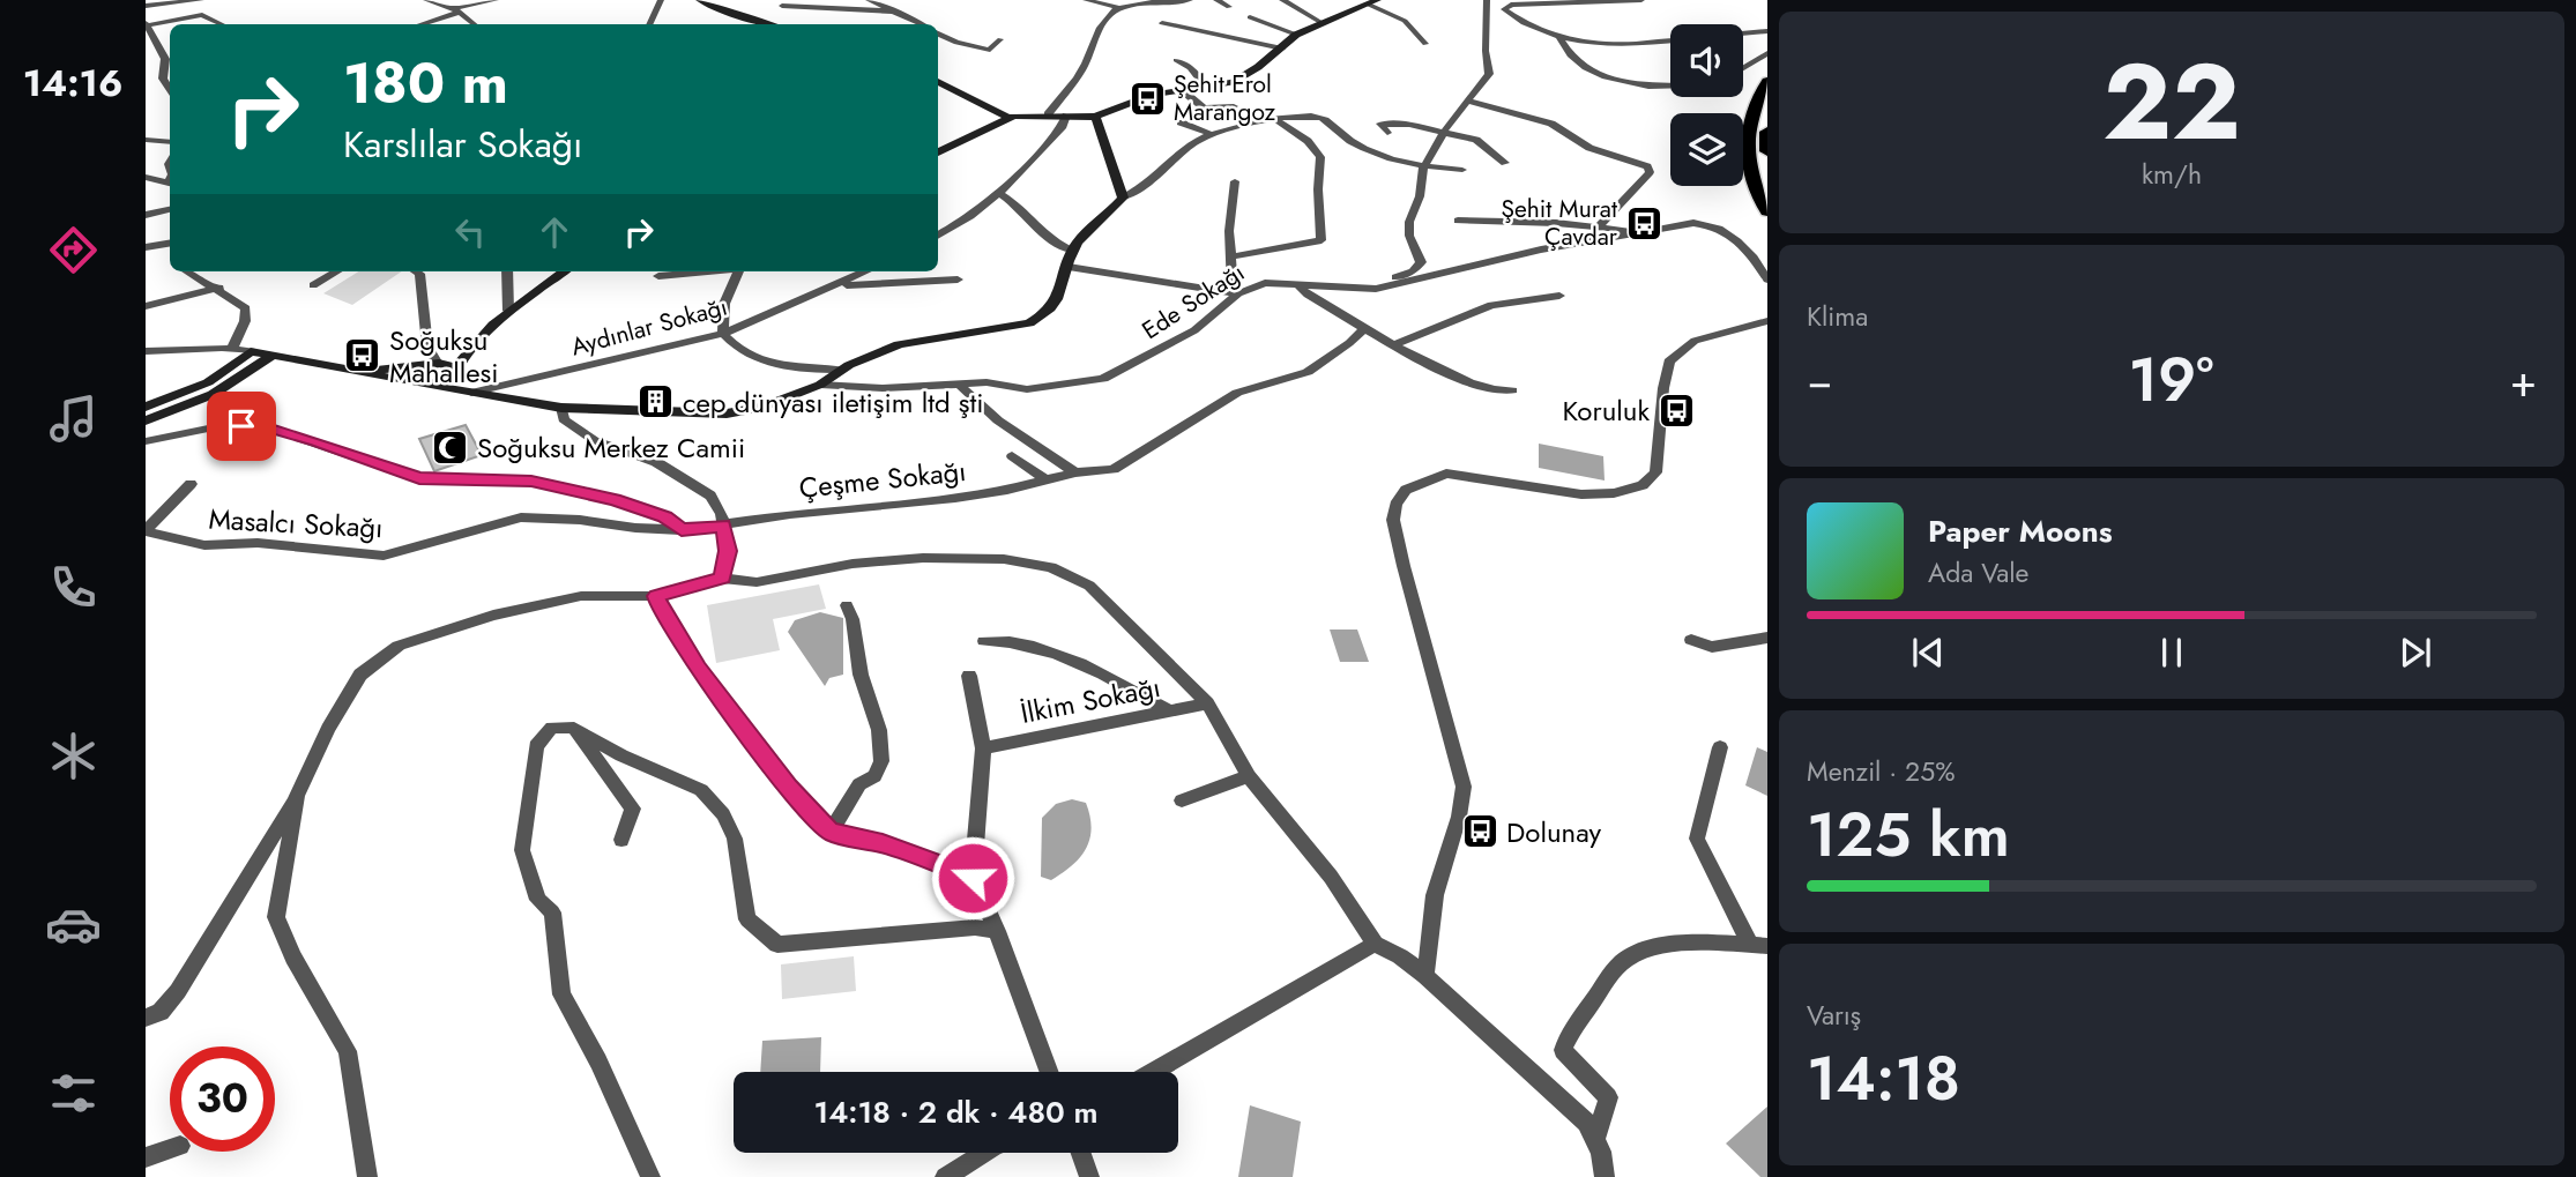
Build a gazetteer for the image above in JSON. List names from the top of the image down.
{
  "streets": {
    "street": [
      "Ede Sokağı",
      "Aydınlar Sokağı",
      "Çeşme Sokağı",
      "Masalcı Sokağı",
      "İlkim Sokağı"
    ]
  },
  "crossings": [
    ["Çeşme Sokağı", "Masalcı Sokağı"]
  ],
  "places": {
    "bus stop": [
      "Şehit Erol Marangoz",
      "Şehit Murat Çavdar",
      "Soğuksu Mahallesi",
      "Koruluk",
      "Dolunay"
    ],
    "building": ["cep dünyası iletişim ltd şti"],
    "mosque": ["Soğuksu Merkez Camii"]
  },
  "page": {
    "tabs": "14:16",
    "tile": [
      ["22", "km/h"],
      "Klima",
      ["Menzil · 25%", "125 km"],
      ["Varış", "14:18"]
    ],
    "turn": ["180 m", "Karslılar Sokağı"],
    "heat": ["−", "19°", "+"],
    "song": ["Paper Moons", "Ada Vale"],
    "limit": "30",
    "trip": "14:18 · 2 dk · 480 m"
  }
}
